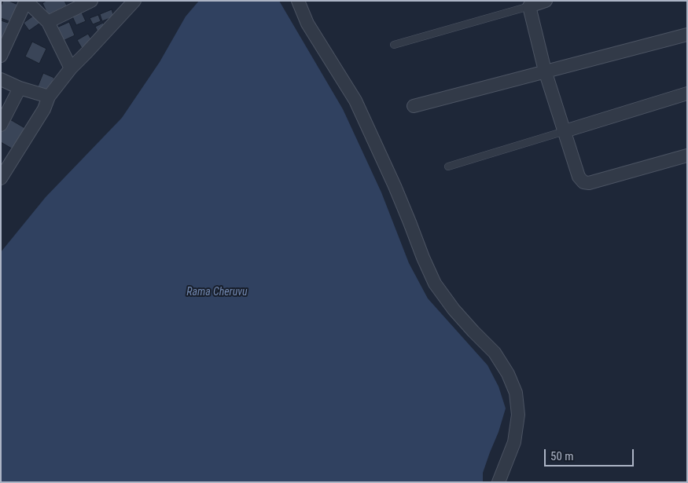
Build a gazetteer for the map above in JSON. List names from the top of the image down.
{
  "water": ["Rama Cheruvu"],
  "scale_bar": "50 m"
}
